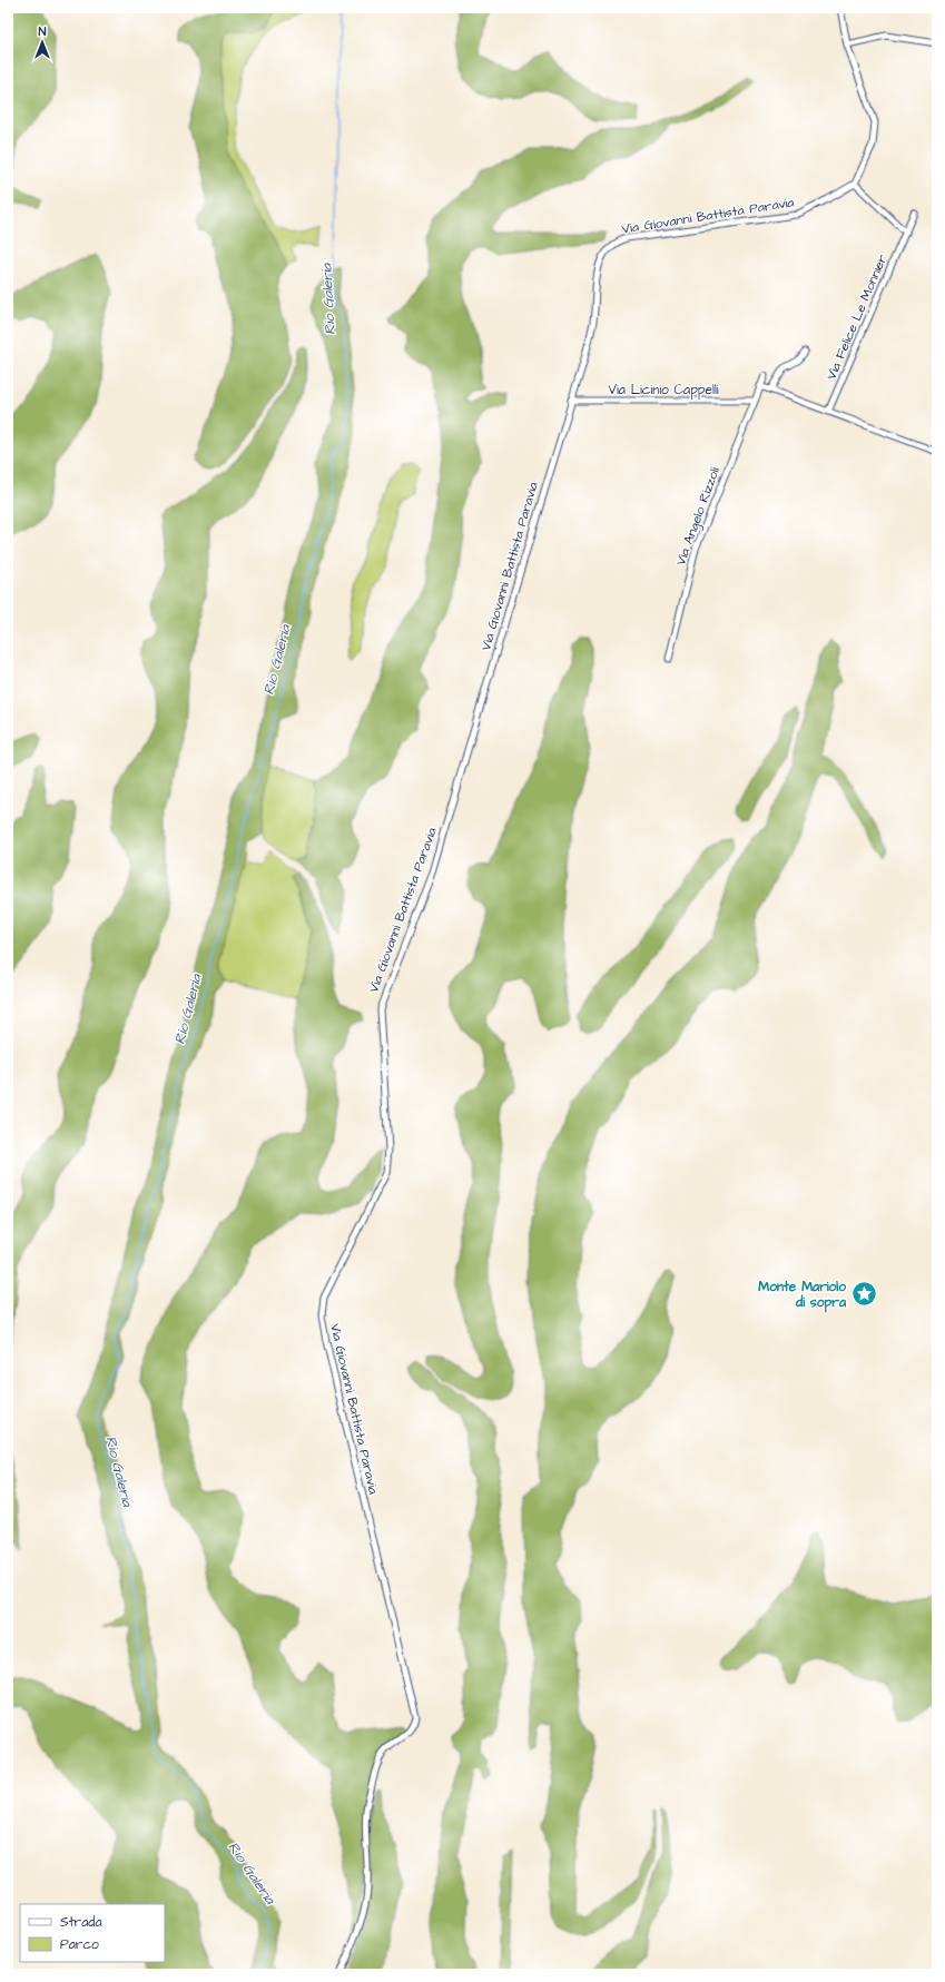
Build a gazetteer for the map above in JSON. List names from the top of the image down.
{
  "streets": {
    "street": [
      "Via Giovanni Battista Paravia",
      "Via Felice Le Monnier",
      "Via Licinio Cappelli",
      "Via Angelo Rizzoli"
    ]
  },
  "crossings": [
    ["Via Giovanni Battista Paravia", "Via Licinio Cappelli"],
    ["Via Licinio Cappelli", "Via Angelo Rizzoli"]
  ],
  "water": ["Rio Galeria"],
  "places": {
    "place": ["Monte Mariolo di sopra"]
  },
  "legend": ["Strada", "Parco"],
  "north": "top"
}
